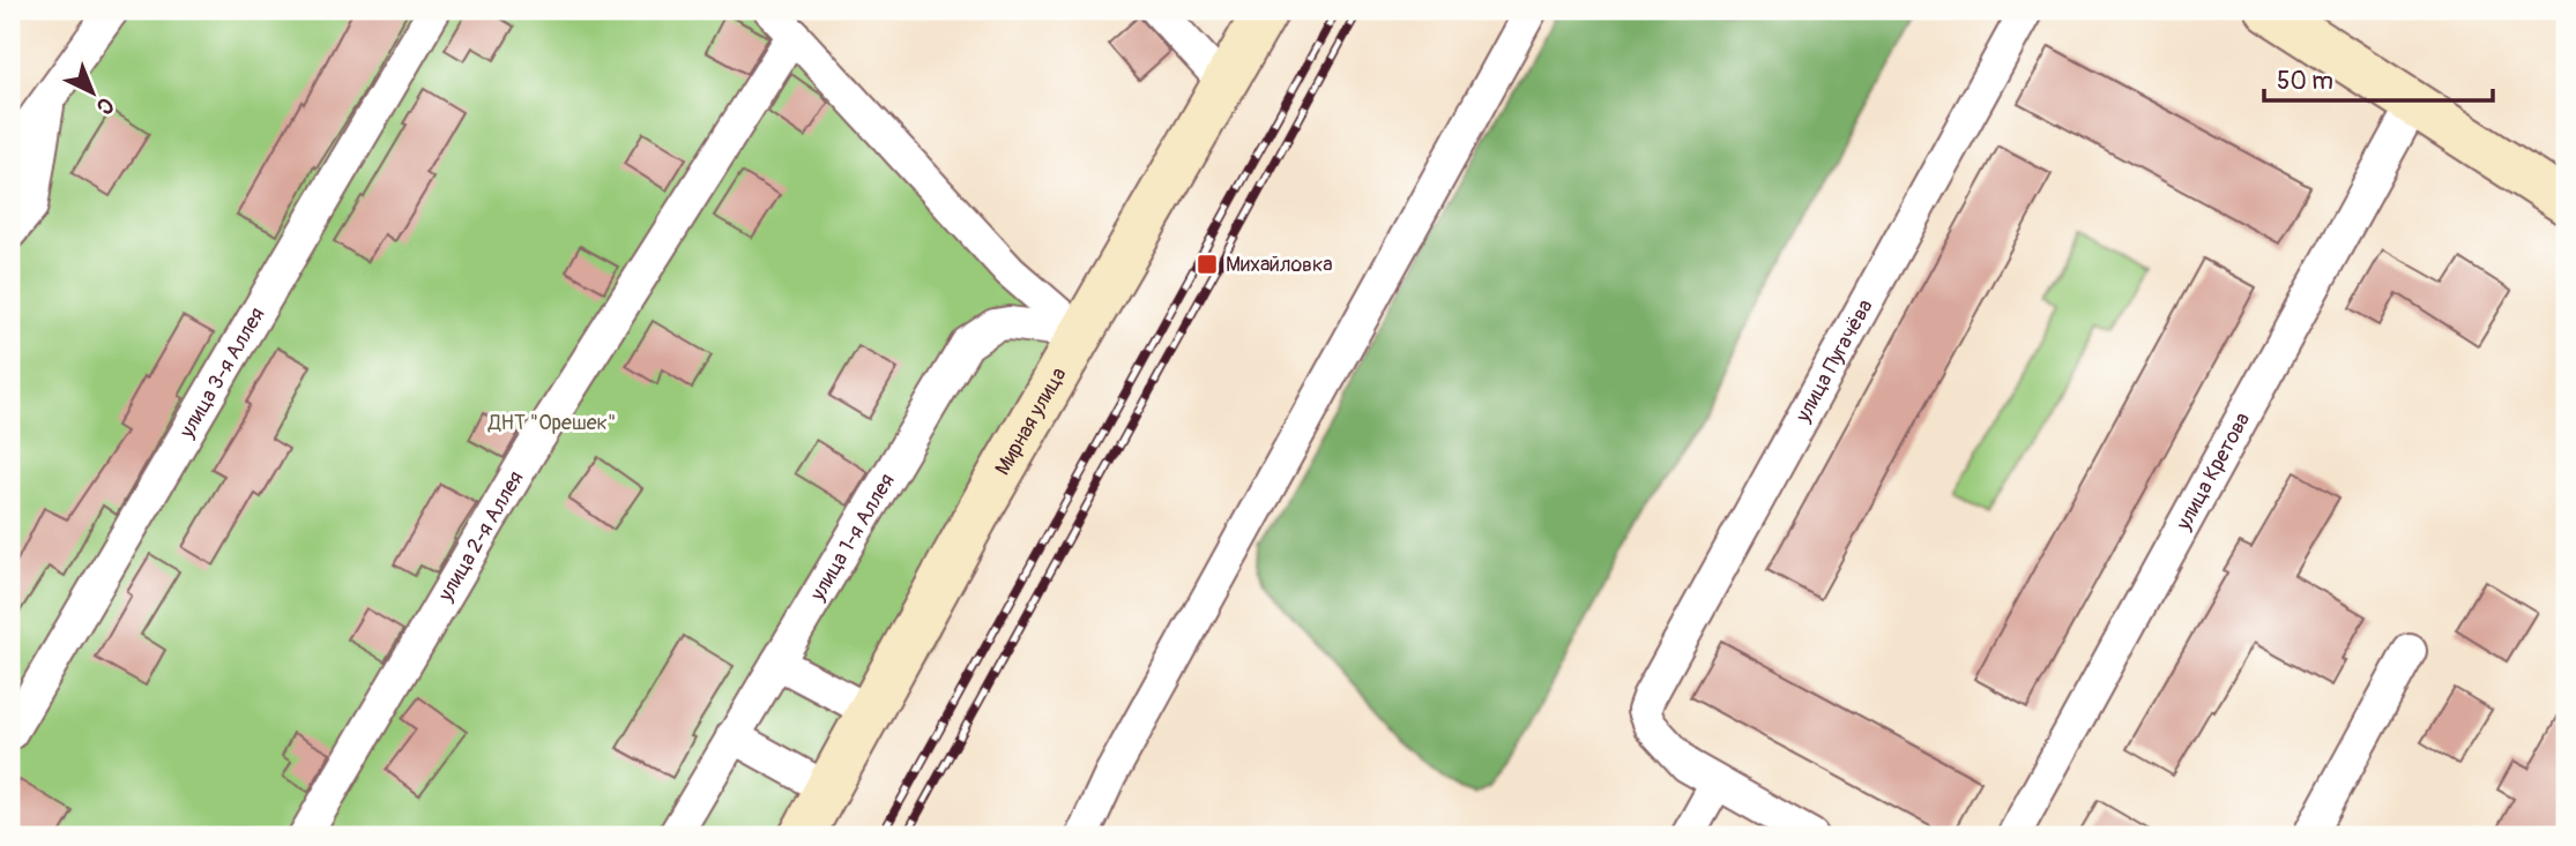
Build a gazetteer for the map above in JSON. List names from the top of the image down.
{
  "streets": {
    "street": [
      "улица Пугачёва",
      "улица 3-я Аллея",
      "Мирная улица",
      "улица Кретова",
      "улица 2-я Аллея",
      "улица 1-я Аллея"
    ]
  },
  "crossings": [
    ["Мирная улица", "улица 1-я Аллея"]
  ],
  "parks": ["ДНТ \"Орешек\""],
  "places": {
    "transit": ["Михайловка"]
  },
  "scale_bar": "50 m",
  "north": "bottom right"
}
